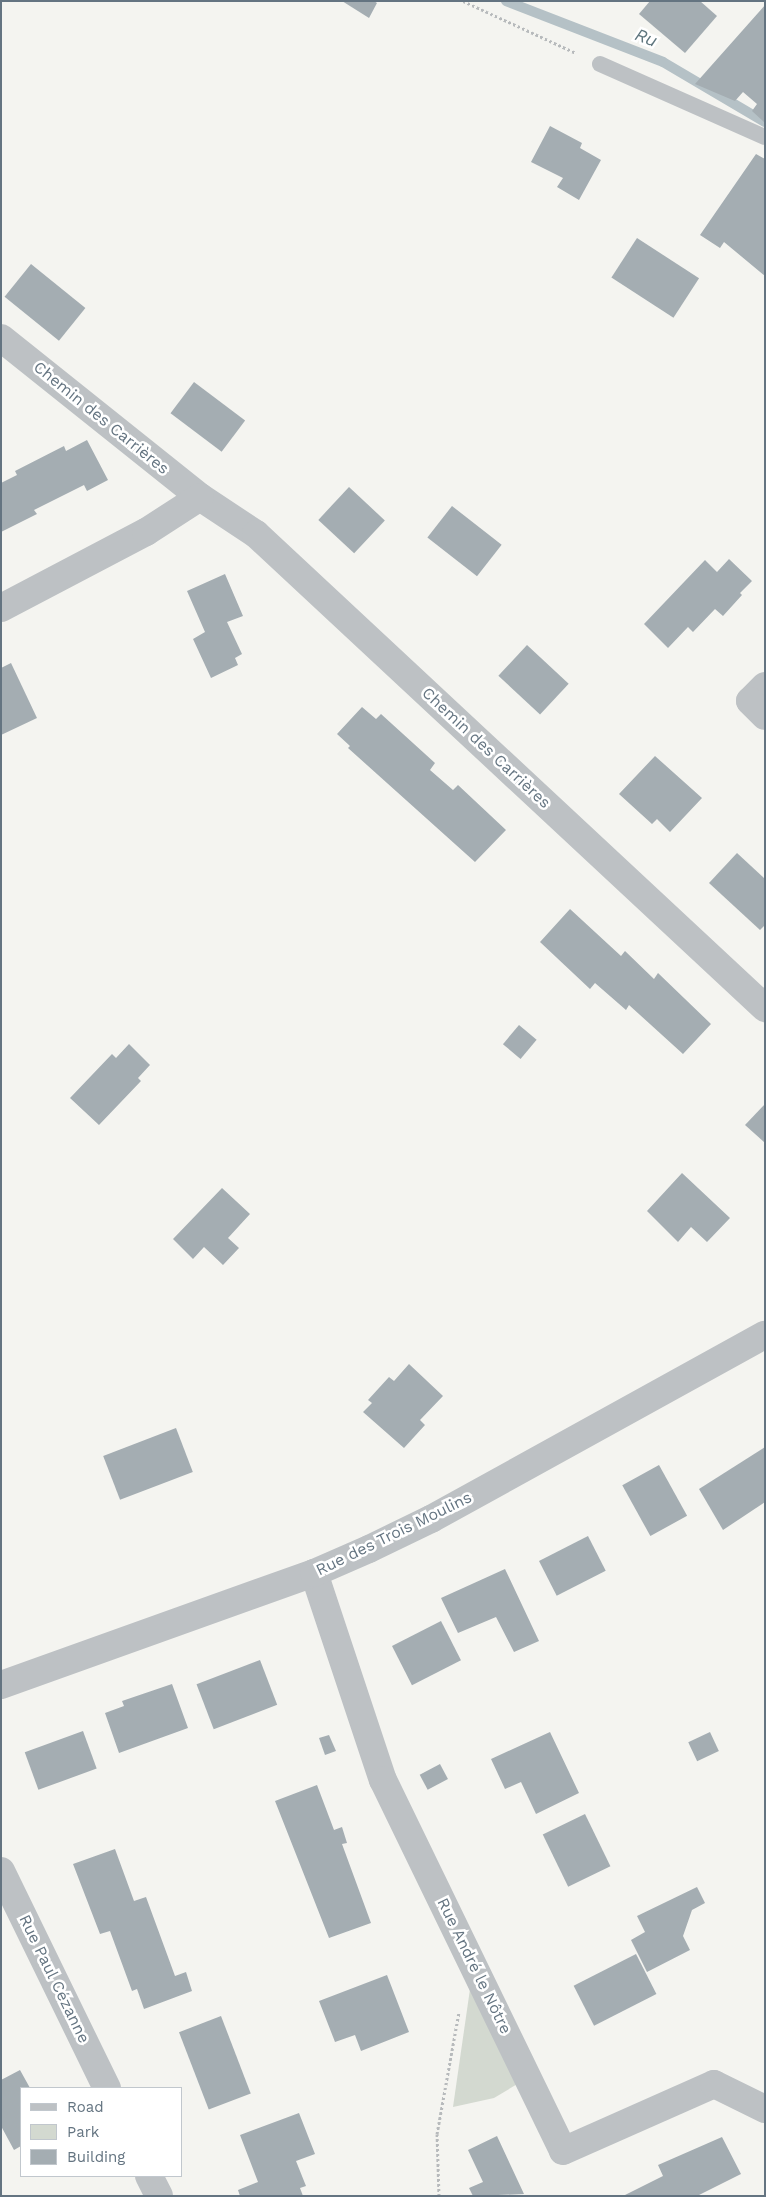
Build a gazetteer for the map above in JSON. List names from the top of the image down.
{
  "streets": {
    "street": [
      "Chemin des Carrières",
      "Rue des Trois Moulins",
      "Rue André le Nôtre",
      "Rue Paul Cézanne"
    ]
  },
  "crossings": [
    ["Rue des Trois Moulins", "Rue André le Nôtre"]
  ],
  "water": ["Ru"],
  "legend": ["Road", "Park", "Building"]
}
